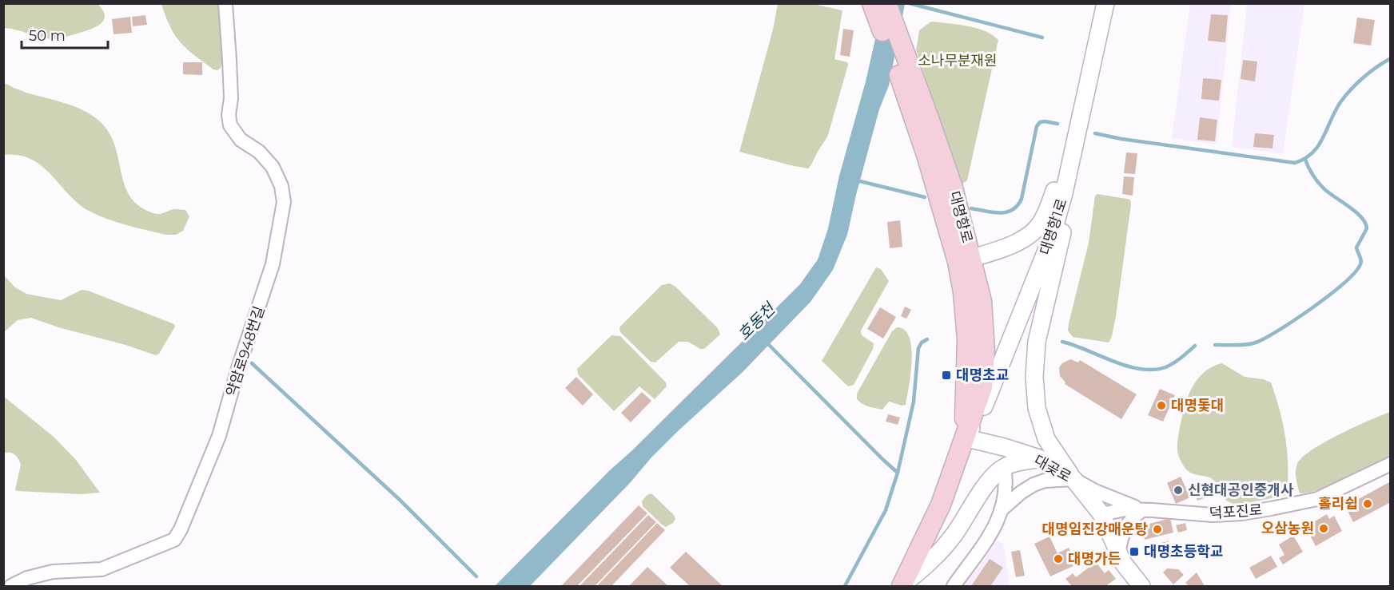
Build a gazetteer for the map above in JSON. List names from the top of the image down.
{
  "streets": {
    "main road": ["대명항로"],
    "street": [
      "대명항1로",
      "약암로948번길",
      "대곶로",
      "덕포진로"
    ]
  },
  "crossings": [
    ["대명항로", "대명항1로"],
    ["대명항로", "대곶로"],
    ["대명항1로", "대곶로"],
    ["대곶로", "덕포진로"]
  ],
  "water": ["호동천"],
  "parks": ["소나무분재원"],
  "places": {
    "transit": ["대명초교", "대명초등학교"],
    "other": [
      "대명돛대",
      "신현대공인중개사",
      "홀리쉽",
      "오삼농원",
      "대명임진강매운탕",
      "대명가든"
    ]
  },
  "scale_bar": "50 m"
}
